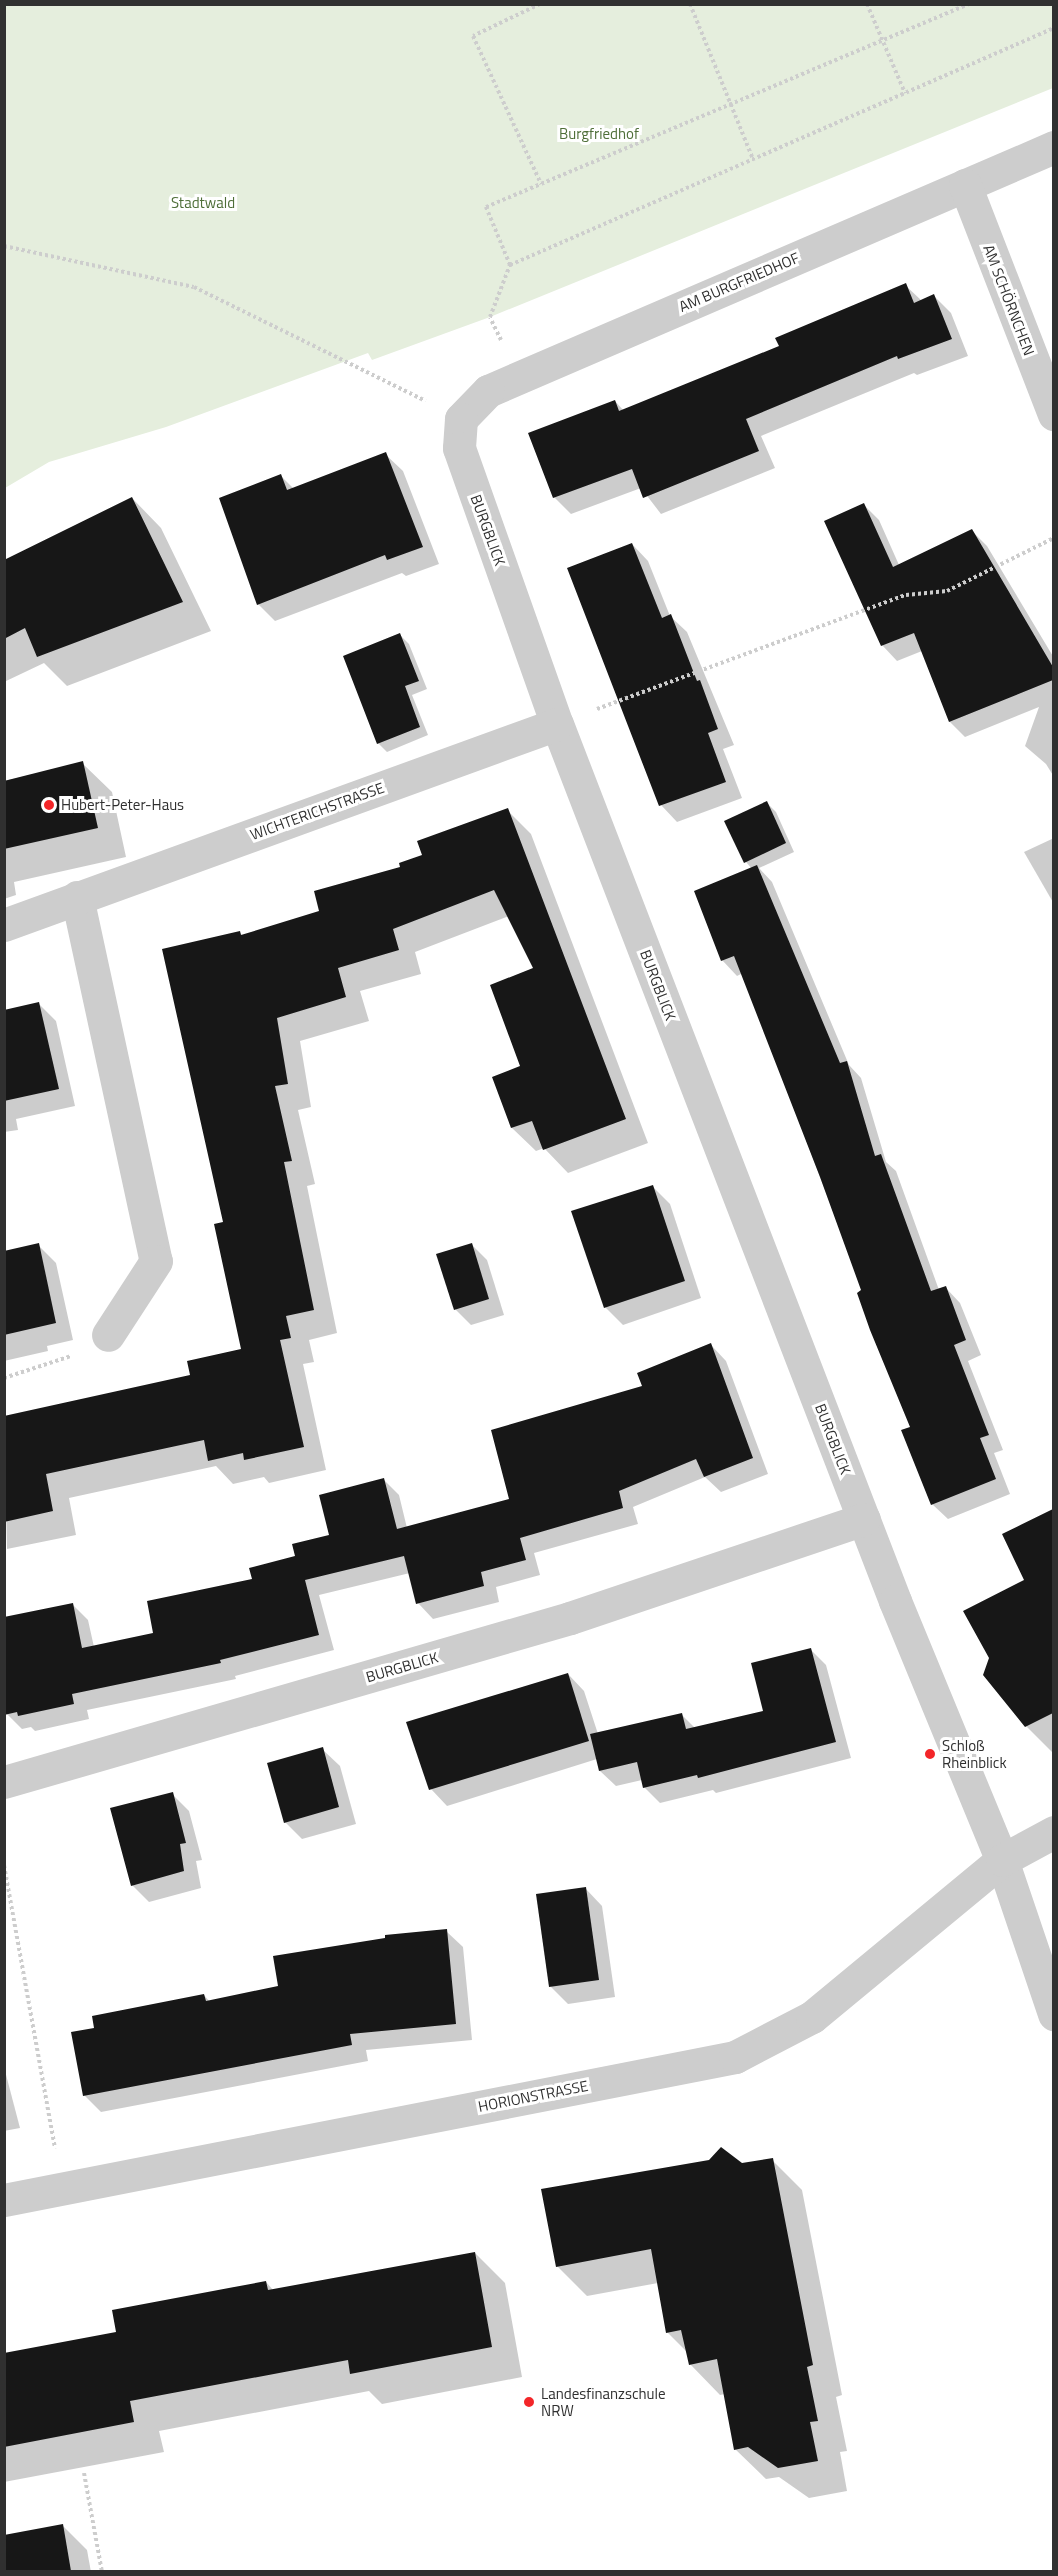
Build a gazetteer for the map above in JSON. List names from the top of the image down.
{
  "streets": {
    "street": [
      "AM BURGFRIEDHOF",
      "AM SCHÖRNCHEN",
      "BURGBLICK",
      "WICHTERICHSTRASSE",
      "HORIONSTRASSE"
    ]
  },
  "crossings": [
    ["AM BURGFRIEDHOF", "AM SCHÖRNCHEN"],
    ["AM BURGFRIEDHOF", "BURGBLICK"],
    ["BURGBLICK", "WICHTERICHSTRASSE"],
    ["BURGBLICK", "HORIONSTRASSE"]
  ],
  "parks": ["Burgfriedhof", "Stadtwald"],
  "places": ["Hubert-Peter-Haus", "Schloß Rheinblick", "Landesfinanzschule NRW"]
}
